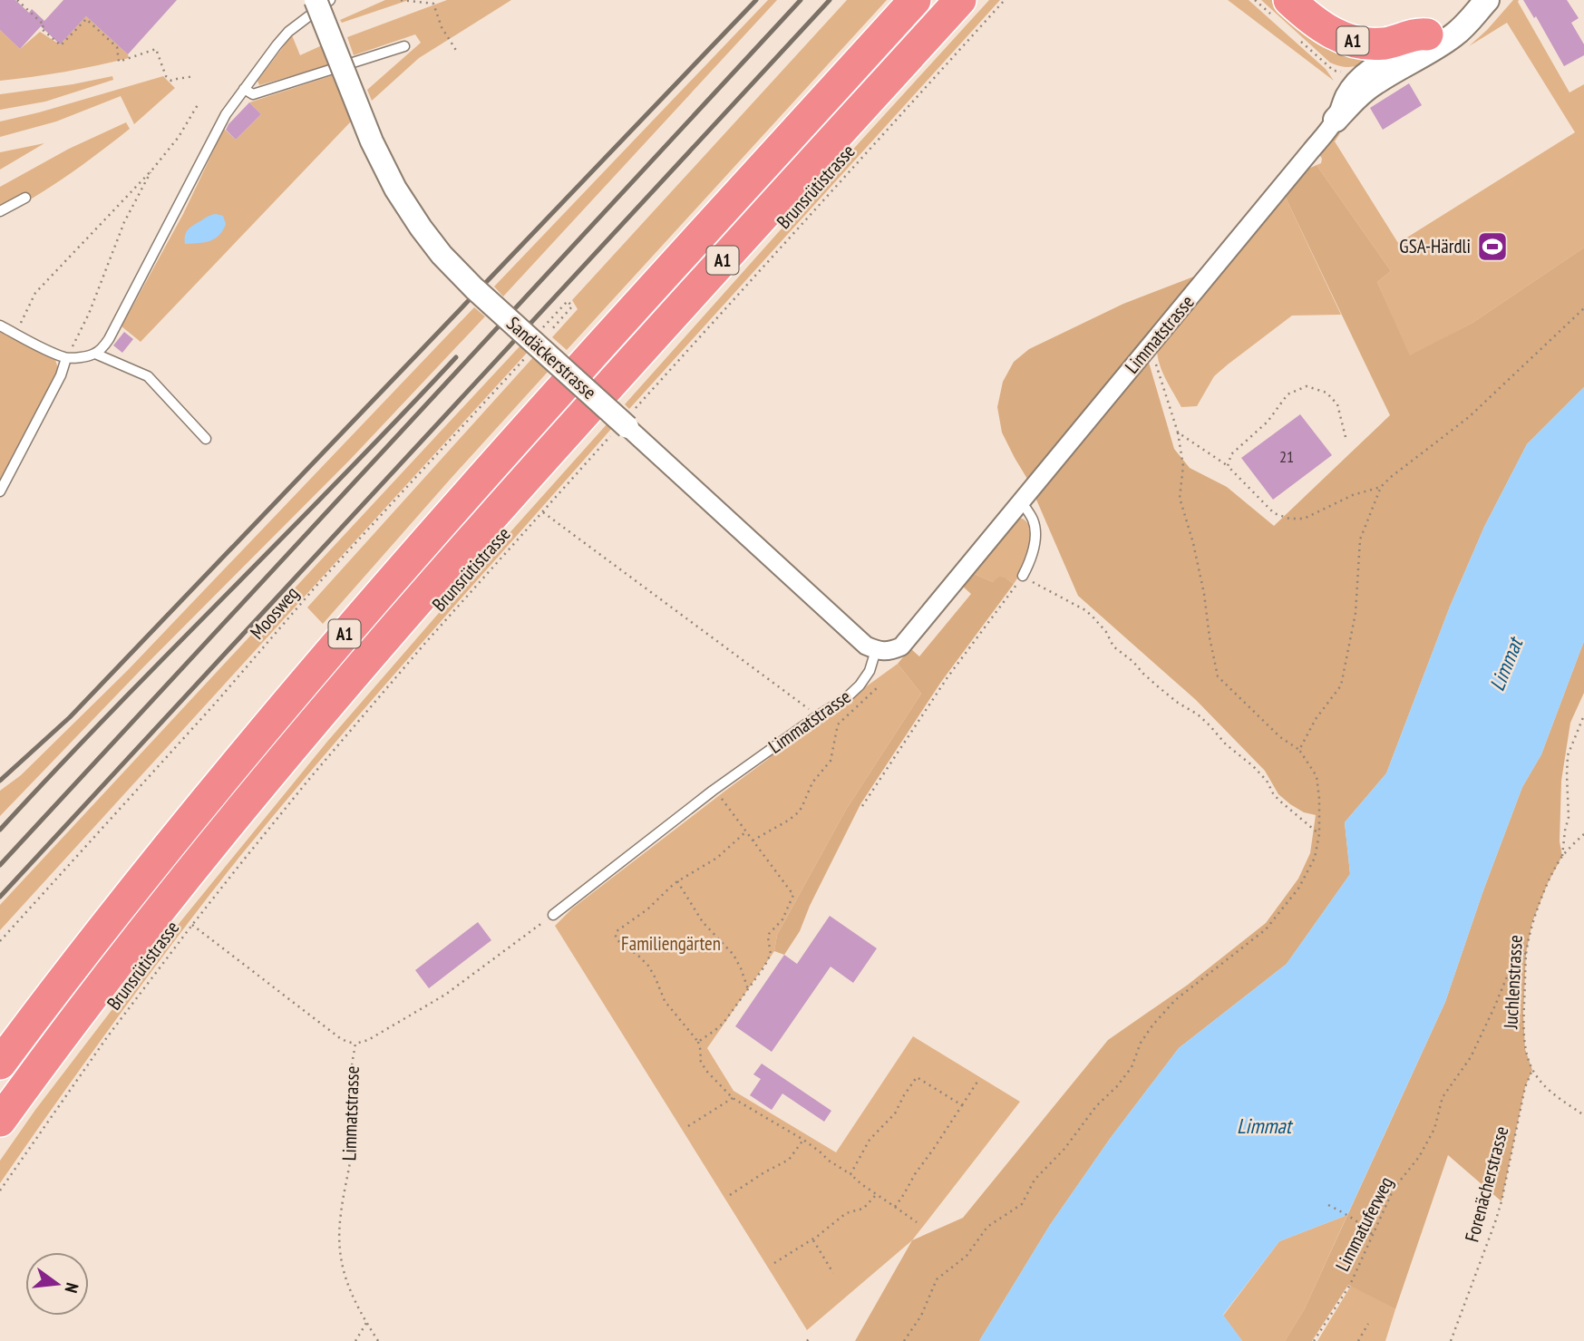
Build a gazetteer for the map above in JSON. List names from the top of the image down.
{
  "streets": {
    "highway": ["A1"],
    "street": ["Limmatstrasse", "Sandäckerstrasse"],
    "path": [
      "Brunsrütistrasse",
      "Moosweg",
      "Juchlenstrasse",
      "Forenächerstrasse",
      "Limmatuferweg"
    ]
  },
  "crossings": [
    ["A1", "Limmatstrasse"],
    ["Brunsrütistrasse", "Sandäckerstrasse"],
    ["Limmatstrasse", "Sandäckerstrasse"],
    ["Juchlenstrasse", "Forenächerstrasse"],
    ["Juchlenstrasse", "Limmatuferweg"]
  ],
  "water": ["Limmat"],
  "parks": ["Familiengärten"],
  "places": {
    "sports": ["GSA-Härdli"]
  },
  "house_numbers": ["21"],
  "north": "right"
}
